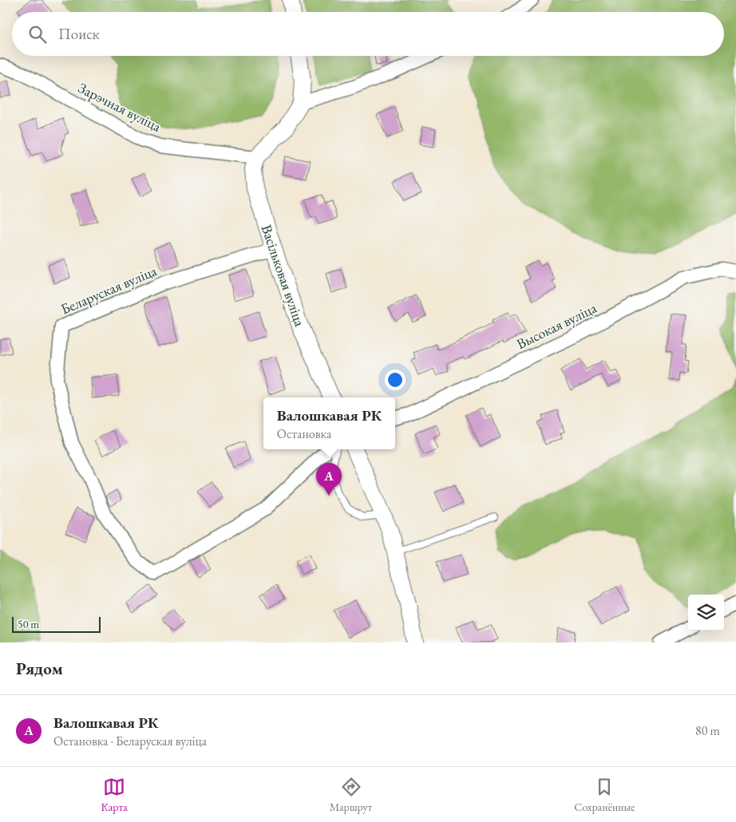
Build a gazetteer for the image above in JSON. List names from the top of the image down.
{
  "streets": {
    "street": [
      "Зарэчная вуліца",
      "Васільковая вуліца",
      "Беларуская вуліца",
      "Высокая вуліца"
    ]
  },
  "crossings": [
    ["Зарэчная вуліца", "Васільковая вуліца"],
    ["Васільковая вуліца", "Беларуская вуліца"]
  ],
  "scale_bar": "50 m",
  "page": {
    "search": "Поиск",
    "popup": ["Валошкавая РК", "Остановка"],
    "pins": "A",
    "scale": "50 m",
    "heading": "Рядом",
    "list": [
      {
        "mark": "A",
        "name": "Валошкавая РК",
        "note": "Остановка · Беларуская вуліца",
        "value": "80 m"
      }
    ],
    "nav": ["Карта", "Маршрут", "Сохранённые"]
  }
}
